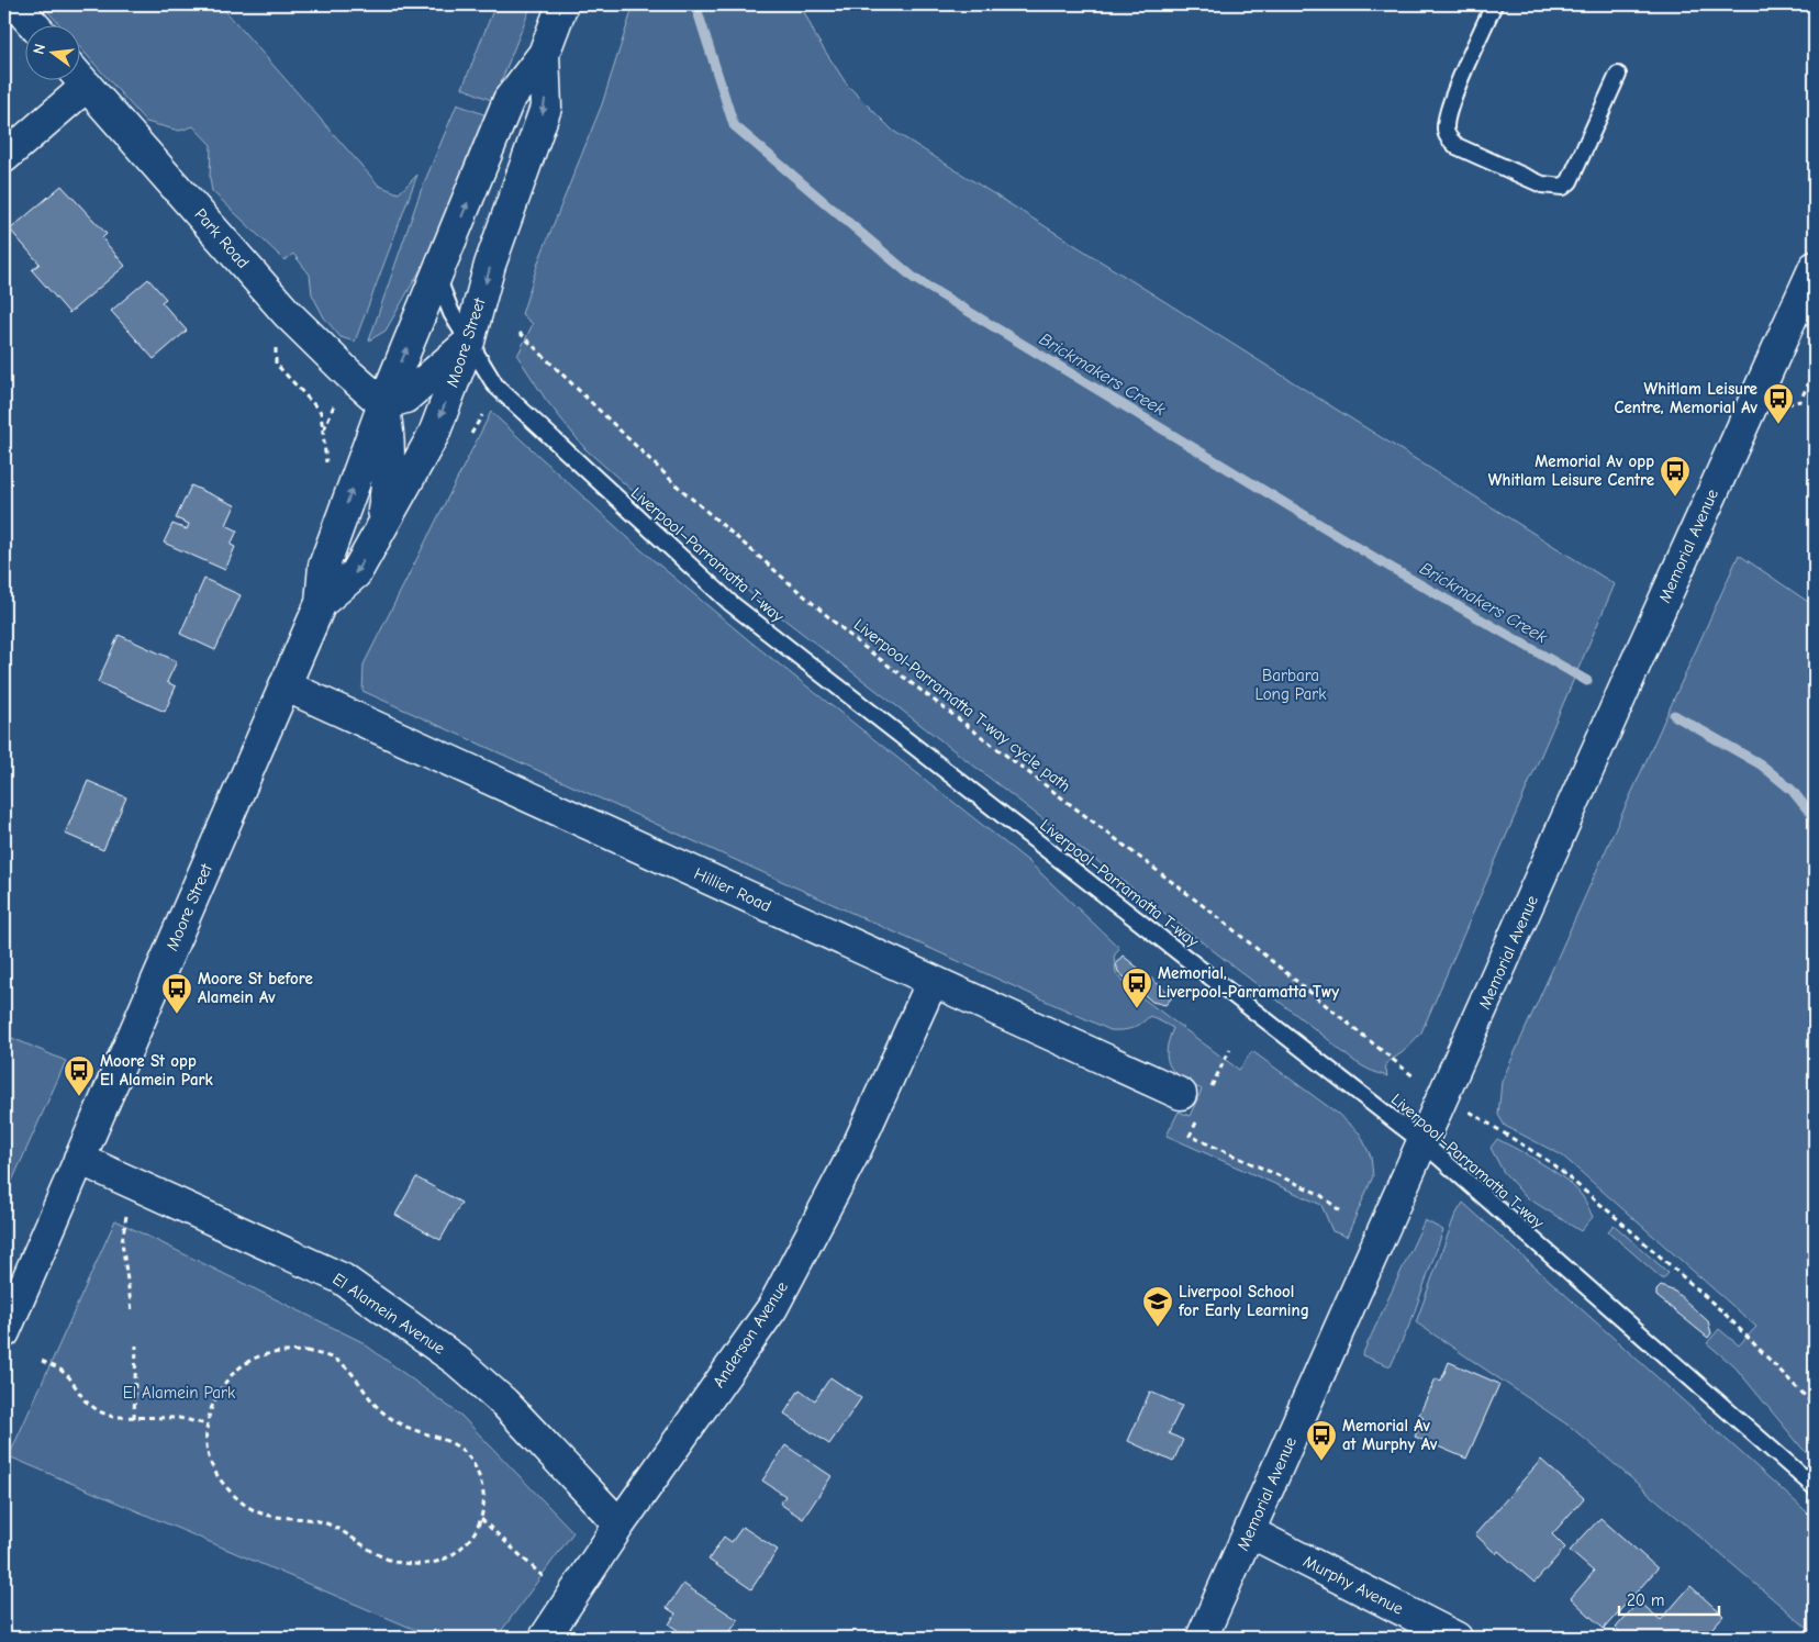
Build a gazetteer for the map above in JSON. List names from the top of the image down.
{
  "streets": {
    "street": [
      "Park Road",
      "Moore Street",
      "Memorial Avenue",
      "Hillier Road",
      "El Alamein Avenue",
      "Anderson Avenue",
      "Murphy Avenue"
    ],
    "lane": ["Liverpool–Parramatta T-way"],
    "path": ["Liverpool-Parramatta T-way cycle path"]
  },
  "crossings": [
    ["Park Road", "Moore Street"],
    ["Moore Street", "Liverpool–Parramatta T-way"],
    ["Moore Street", "Hillier Road"],
    ["Moore Street", "El Alamein Avenue"],
    ["Memorial Avenue", "Liverpool–Parramatta T-way"],
    ["Memorial Avenue", "Murphy Avenue"],
    ["Hillier Road", "Anderson Avenue"],
    ["El Alamein Avenue", "Anderson Avenue"]
  ],
  "water": ["Brickmakers Creek"],
  "parks": ["Barbara Long Park", "El Alamein Park"],
  "places": {
    "bus stop": [
      "Whitlam Leisure Centre, Memorial Av",
      "Memorial Av opp Whitlam Leisure Centre",
      "Memorial, Liverpool-Parramatta Twy",
      "Moore St before Alamein Av",
      "Moore St opp El Alamein Park",
      "Memorial Av at Murphy Av"
    ],
    "school or university": ["Liverpool School for Early Learning"]
  },
  "scale_bar": "20 m",
  "north": "left"
}
